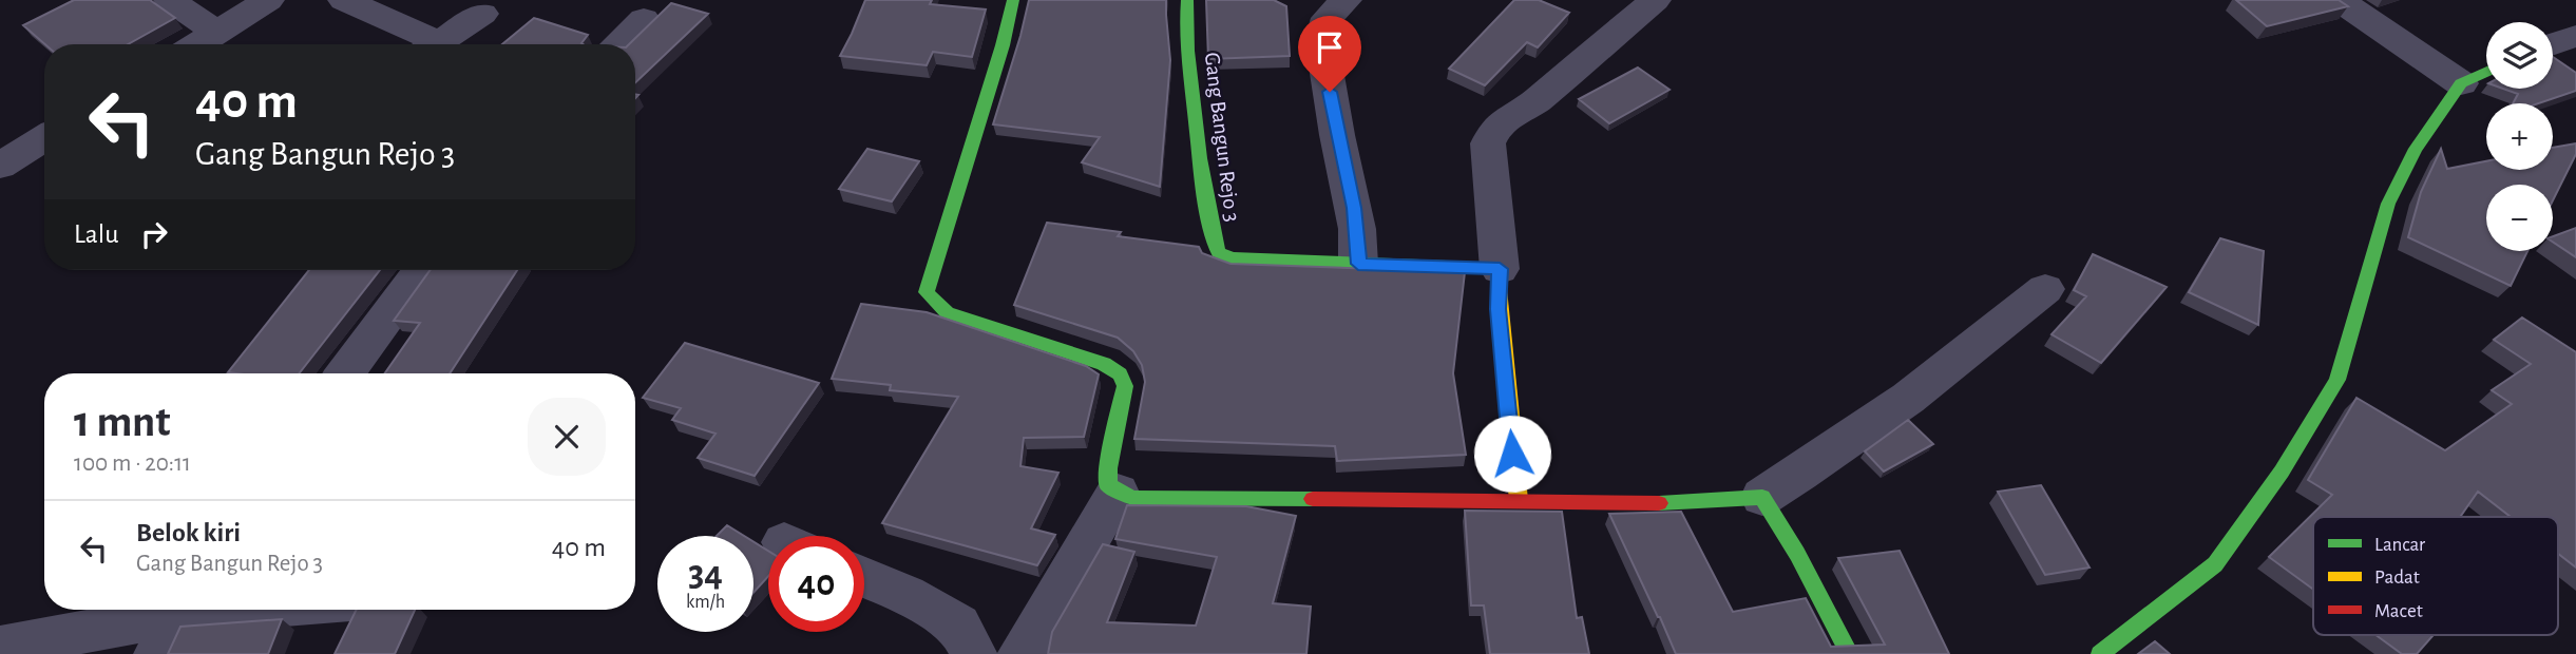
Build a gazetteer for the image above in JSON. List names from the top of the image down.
{
  "streets": {
    "street": ["Gang Bangun Rejo 3"]
  },
  "legend": ["Lancar", "Padat", "Macet"],
  "page": {
    "map_buttons": ["+", "−"],
    "turn": ["40 m", "Gang Bangun Rejo 3"],
    "then": "Lalu",
    "heading": ["1 mnt", "100 m · 20:11"],
    "list": [
      {
        "name": "Belok kiri",
        "note": "Gang Bangun Rejo 3",
        "value": "40 m"
      }
    ],
    "speed": "34 km/h",
    "limit": "40"
  }
}
